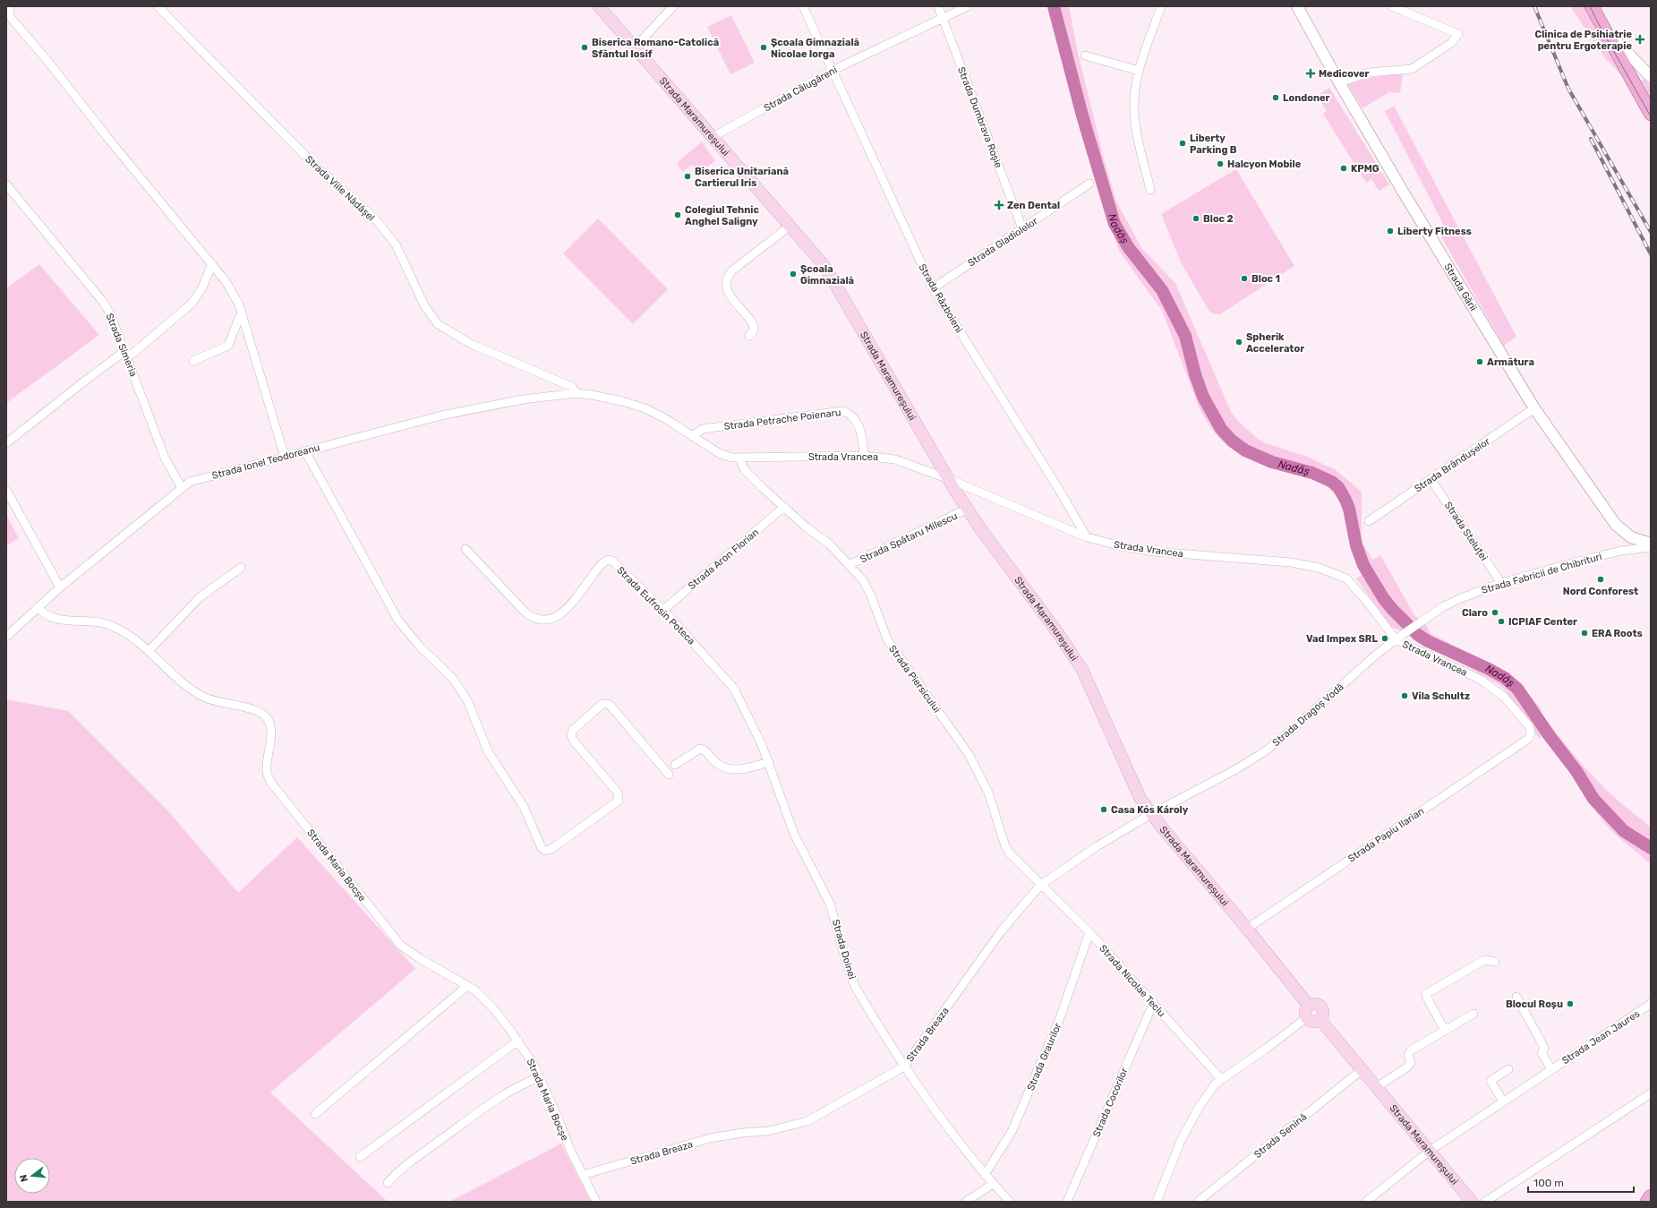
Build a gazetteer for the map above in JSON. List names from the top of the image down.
{
  "streets": {
    "main road": ["Strada Maramureșului"],
    "street": [
      "Strada Călugăreni",
      "Strada Dumbrava Roșie",
      "Strada Viile Nădășel",
      "Strada Gladiolelor",
      "Strada Gării",
      "Strada Războieni",
      "Strada Simeria",
      "Strada Petrache Poienaru",
      "Strada Vrancea",
      "Strada Ionel Teodoreanu",
      "Strada Brândușelor",
      "Strada Steluței",
      "Strada Spătaru Milescu",
      "Strada Aron Florian",
      "Strada Fabricii de Chibrituri",
      "Strada Eufrosin Poteca",
      "Strada Piersicului",
      "Strada Dragoș Vodă",
      "Strada Papiu Ilarian",
      "Strada Maria Bocșe",
      "Strada Doinei",
      "Strada Nicolae Teclu",
      "Strada Breaza",
      "Strada Jean Jaures",
      "Strada Graurilor",
      "Strada Cocorilor",
      "Strada Senină"
    ]
  },
  "crossings": [
    ["Strada Călugăreni", "Strada Maramureșului"],
    ["Strada Călugăreni", "Strada Dumbrava Roșie"],
    ["Strada Călugăreni", "Strada Războieni"],
    ["Strada Maramureșului", "Strada Vrancea"],
    ["Strada Maramureșului", "Strada Spătaru Milescu"],
    ["Strada Maramureșului", "Strada Dragoș Vodă"],
    ["Strada Maramureșului", "Strada Papiu Ilarian"],
    ["Strada Maramureșului", "Strada Breaza"],
    ["Strada Maramureșului", "Strada Jean Jaures"],
    ["Strada Maramureșului", "Strada Senină"],
    ["Strada Dumbrava Roșie", "Strada Gladiolelor"],
    ["Strada Viile Nădășel", "Strada Petrache Poienaru"],
    ["Strada Viile Nădășel", "Strada Vrancea"],
    ["Strada Viile Nădășel", "Strada Ionel Teodoreanu"],
    ["Strada Gladiolelor", "Strada Războieni"],
    ["Strada Gării", "Strada Brândușelor"],
    ["Strada Războieni", "Strada Vrancea"],
    ["Strada Simeria", "Strada Ionel Teodoreanu"],
    ["Strada Petrache Poienaru", "Strada Vrancea"],
    ["Strada Vrancea", "Strada Fabricii de Chibrituri"],
    ["Strada Vrancea", "Strada Piersicului"],
    ["Strada Vrancea", "Strada Dragoș Vodă"],
    ["Strada Vrancea", "Strada Papiu Ilarian"],
    ["Strada Ionel Teodoreanu", "Strada Maria Bocșe"],
    ["Strada Brândușelor", "Strada Steluței"],
    ["Strada Steluței", "Strada Fabricii de Chibrituri"],
    ["Strada Spătaru Milescu", "Strada Piersicului"],
    ["Strada Aron Florian", "Strada Eufrosin Poteca"],
    ["Strada Aron Florian", "Strada Piersicului"],
    ["Strada Fabricii de Chibrituri", "Strada Dragoș Vodă"],
    ["Strada Eufrosin Poteca", "Strada Doinei"],
    ["Strada Piersicului", "Strada Nicolae Teclu"],
    ["Strada Piersicului", "Strada Breaza"],
    ["Strada Dragoș Vodă", "Strada Breaza"],
    ["Strada Maria Bocșe", "Strada Breaza"],
    ["Strada Doinei", "Strada Breaza"],
    ["Strada Doinei", "Strada Graurilor"],
    ["Strada Nicolae Teclu", "Strada Breaza"],
    ["Strada Nicolae Teclu", "Strada Graurilor"],
    ["Strada Nicolae Teclu", "Strada Cocorilor"]
  ],
  "water": ["Nadăș"],
  "places": {
    "health": ["Clinica de Psihiatrie pentru Ergoterapie", "Medicover", "Zen Dental"],
    "other": [
      "Biserica Romano-Catolică Sfântul Iosif",
      "Școala Gimnazială Nicolae Iorga",
      "Londoner",
      "Liberty Parking B",
      "Halcyon Mobile",
      "KPMG",
      "Biserica Unitariană Cartierul Iris",
      "Colegiul Tehnic Anghel Saligny",
      "Bloc 2",
      "Liberty Fitness",
      "Școala Gimnazială",
      "Bloc 1",
      "Spherik Accelerator",
      "Armătura",
      "Nord Conforest",
      "Claro",
      "ICPIAF Center",
      "ERA Roots",
      "Vad Impex SRL",
      "Vila Schultz",
      "Casa Kós Károly",
      "Blocul Roșu"
    ]
  },
  "scale_bar": "100 m",
  "north": "left"
}
